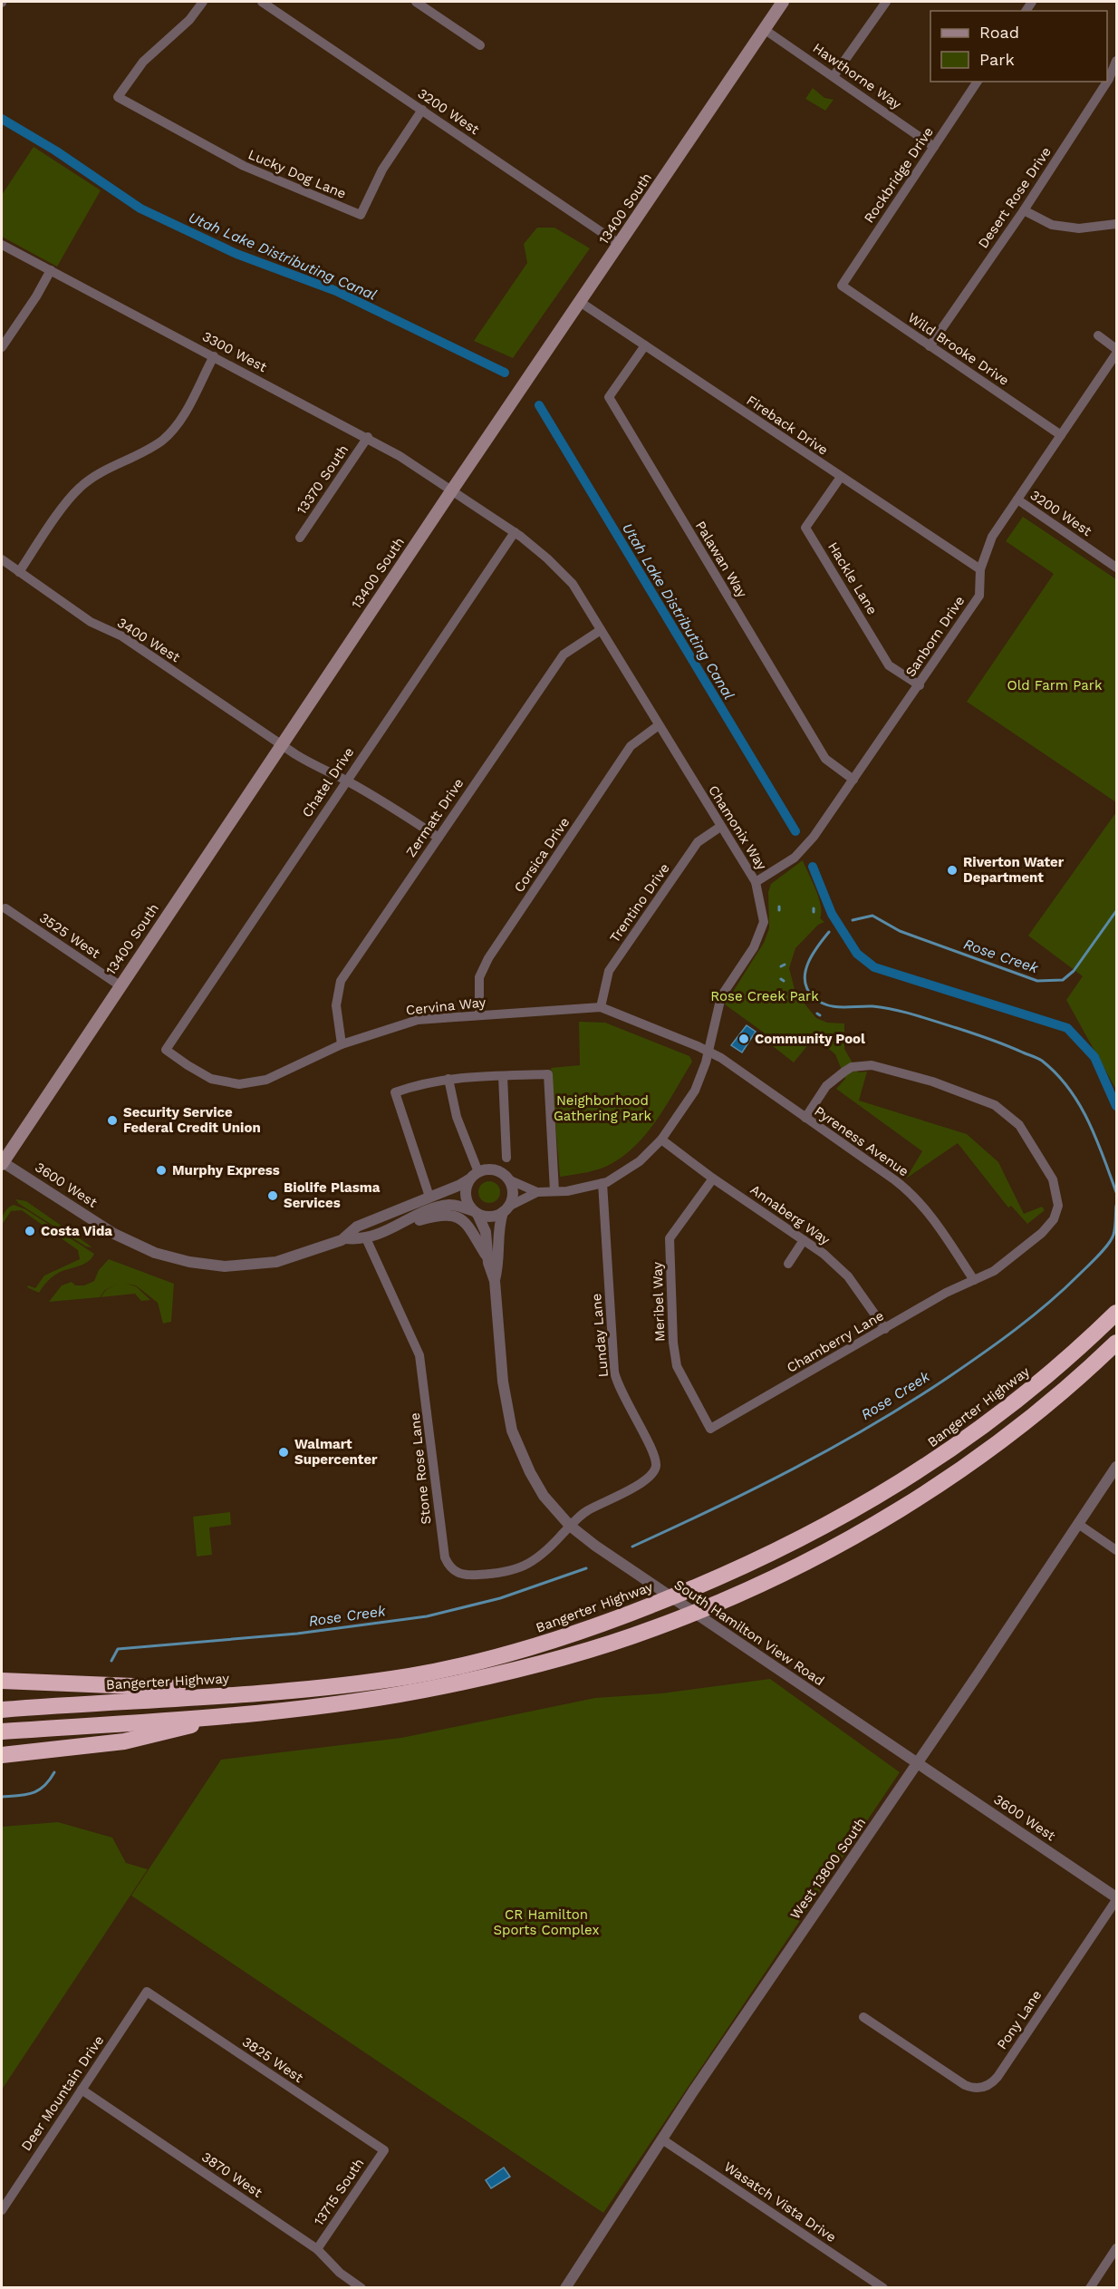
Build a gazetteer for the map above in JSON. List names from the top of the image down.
{
  "streets": {
    "highway": ["Bangerter Highway"],
    "main road": ["13400 South"],
    "street": [
      "Hawthorne Way",
      "3200 West",
      "Lucky Dog Lane",
      "Rockbridge Drive",
      "Desert Rose Drive",
      "Wild Brooke Drive",
      "3300 West",
      "Fireback Drive",
      "13370 South",
      "Palawan Way",
      "Hackle Lane",
      "Sanborn Drive",
      "3400 West",
      "Chatel Drive",
      "Zermatt Drive",
      "Chamonix Way",
      "Corsica Drive",
      "Trentino Drive",
      "3525 West",
      "Cervina Way",
      "Pyreness Avenue",
      "3600 West",
      "Annaberg Way",
      "Meribel Way",
      "Lunday Lane",
      "Chamberry Lane",
      "Stone Rose Lane",
      "South Hamilton View Road",
      "West 13800 South",
      "Pony Lane",
      "3825 West",
      "Deer Mountain Drive",
      "3870 West",
      "13715 South",
      "Wasatch Vista Drive"
    ]
  },
  "crossings": [
    ["Hawthorne Way", "Rockbridge Drive"],
    ["Hawthorne Way", "13400 South"],
    ["3200 West", "Lucky Dog Lane"],
    ["3200 West", "13400 South"],
    ["3200 West", "Sanborn Drive"],
    ["Rockbridge Drive", "Wild Brooke Drive"],
    ["Desert Rose Drive", "Wild Brooke Drive"],
    ["13400 South", "3300 West"],
    ["13400 South", "Fireback Drive"],
    ["13400 South", "3400 West"],
    ["13400 South", "Chamonix Way"],
    ["13400 South", "3525 West"],
    ["13400 South", "3600 West"],
    ["Wild Brooke Drive", "Sanborn Drive"],
    ["3300 West", "13370 South"],
    ["3300 West", "Chamonix Way"],
    ["Fireback Drive", "Palawan Way"],
    ["Fireback Drive", "Hackle Lane"],
    ["Fireback Drive", "Sanborn Drive"],
    ["Palawan Way", "Sanborn Drive"],
    ["Hackle Lane", "Sanborn Drive"],
    ["Sanborn Drive", "Chamonix Way"],
    ["3400 West", "Chatel Drive"],
    ["3400 West", "Zermatt Drive"],
    ["Chatel Drive", "Chamonix Way"],
    ["Chatel Drive", "Cervina Way"],
    ["Zermatt Drive", "Chamonix Way"],
    ["Zermatt Drive", "Cervina Way"],
    ["Chamonix Way", "Corsica Drive"],
    ["Chamonix Way", "Trentino Drive"],
    ["Chamonix Way", "Cervina Way"],
    ["Chamonix Way", "Pyreness Avenue"],
    ["Chamonix Way", "Annaberg Way"],
    ["Chamonix Way", "Lunday Lane"],
    ["Chamonix Way", "South Hamilton View Road"],
    ["Corsica Drive", "Cervina Way"],
    ["Trentino Drive", "Cervina Way"],
    ["Cervina Way", "Pyreness Avenue"],
    ["Pyreness Avenue", "Chamberry Lane"],
    ["3600 West", "South Hamilton View Road"],
    ["3600 West", "West 13800 South"],
    ["3600 West", "Pony Lane"],
    ["Annaberg Way", "Meribel Way"],
    ["Annaberg Way", "Chamberry Lane"],
    ["Meribel Way", "Chamberry Lane"],
    ["Lunday Lane", "Stone Rose Lane"],
    ["Lunday Lane", "South Hamilton View Road"],
    ["Stone Rose Lane", "South Hamilton View Road"],
    ["South Hamilton View Road", "West 13800 South"],
    ["West 13800 South", "Wasatch Vista Drive"],
    ["3825 West", "Deer Mountain Drive"],
    ["3825 West", "13715 South"],
    ["Deer Mountain Drive", "3870 West"],
    ["3870 West", "13715 South"]
  ],
  "water": ["Utah Lake Distributing Canal", "Rose Creek"],
  "parks": [
    "Old Farm Park",
    "Rose Creek Park",
    "Neighborhood Gathering Park",
    "CR Hamilton Sports Complex"
  ],
  "places": [
    "Riverton Water Department",
    "Community Pool",
    "Security Service Federal Credit Union",
    "Murphy Express",
    "Biolife Plasma Services",
    "Costa Vida",
    "Walmart Supercenter"
  ],
  "legend": ["Road", "Park"]
}
